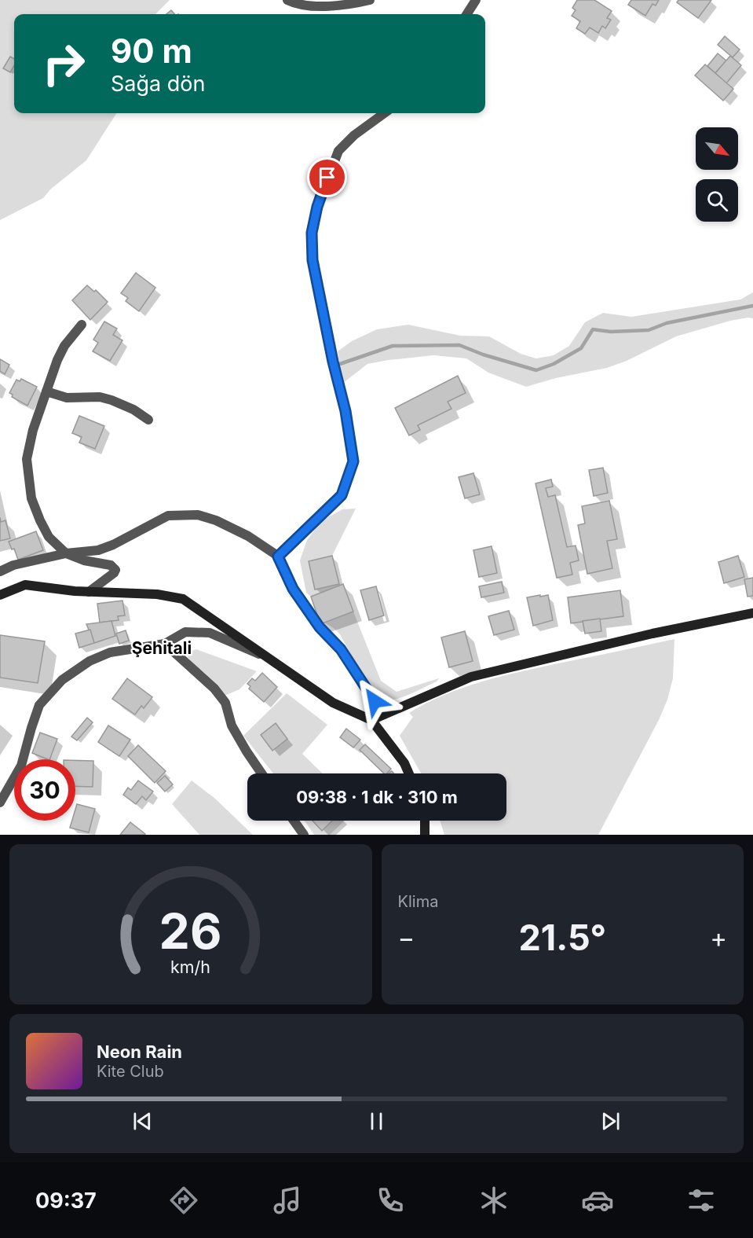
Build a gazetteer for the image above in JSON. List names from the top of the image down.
{
  "districts": ["Şehitali"],
  "north": "bottom right",
  "page": {
    "turn": ["90 m", "Sağa dön"],
    "limit": "30",
    "trip": "09:38 · 1 dk · 310 m",
    "tile": "Klima",
    "heat": ["−", "21.5°", "+"],
    "song": ["Neon Rain", "Kite Club"],
    "tabs": "09:37",
    "gauge": ["26", "km/h"]
  }
}
